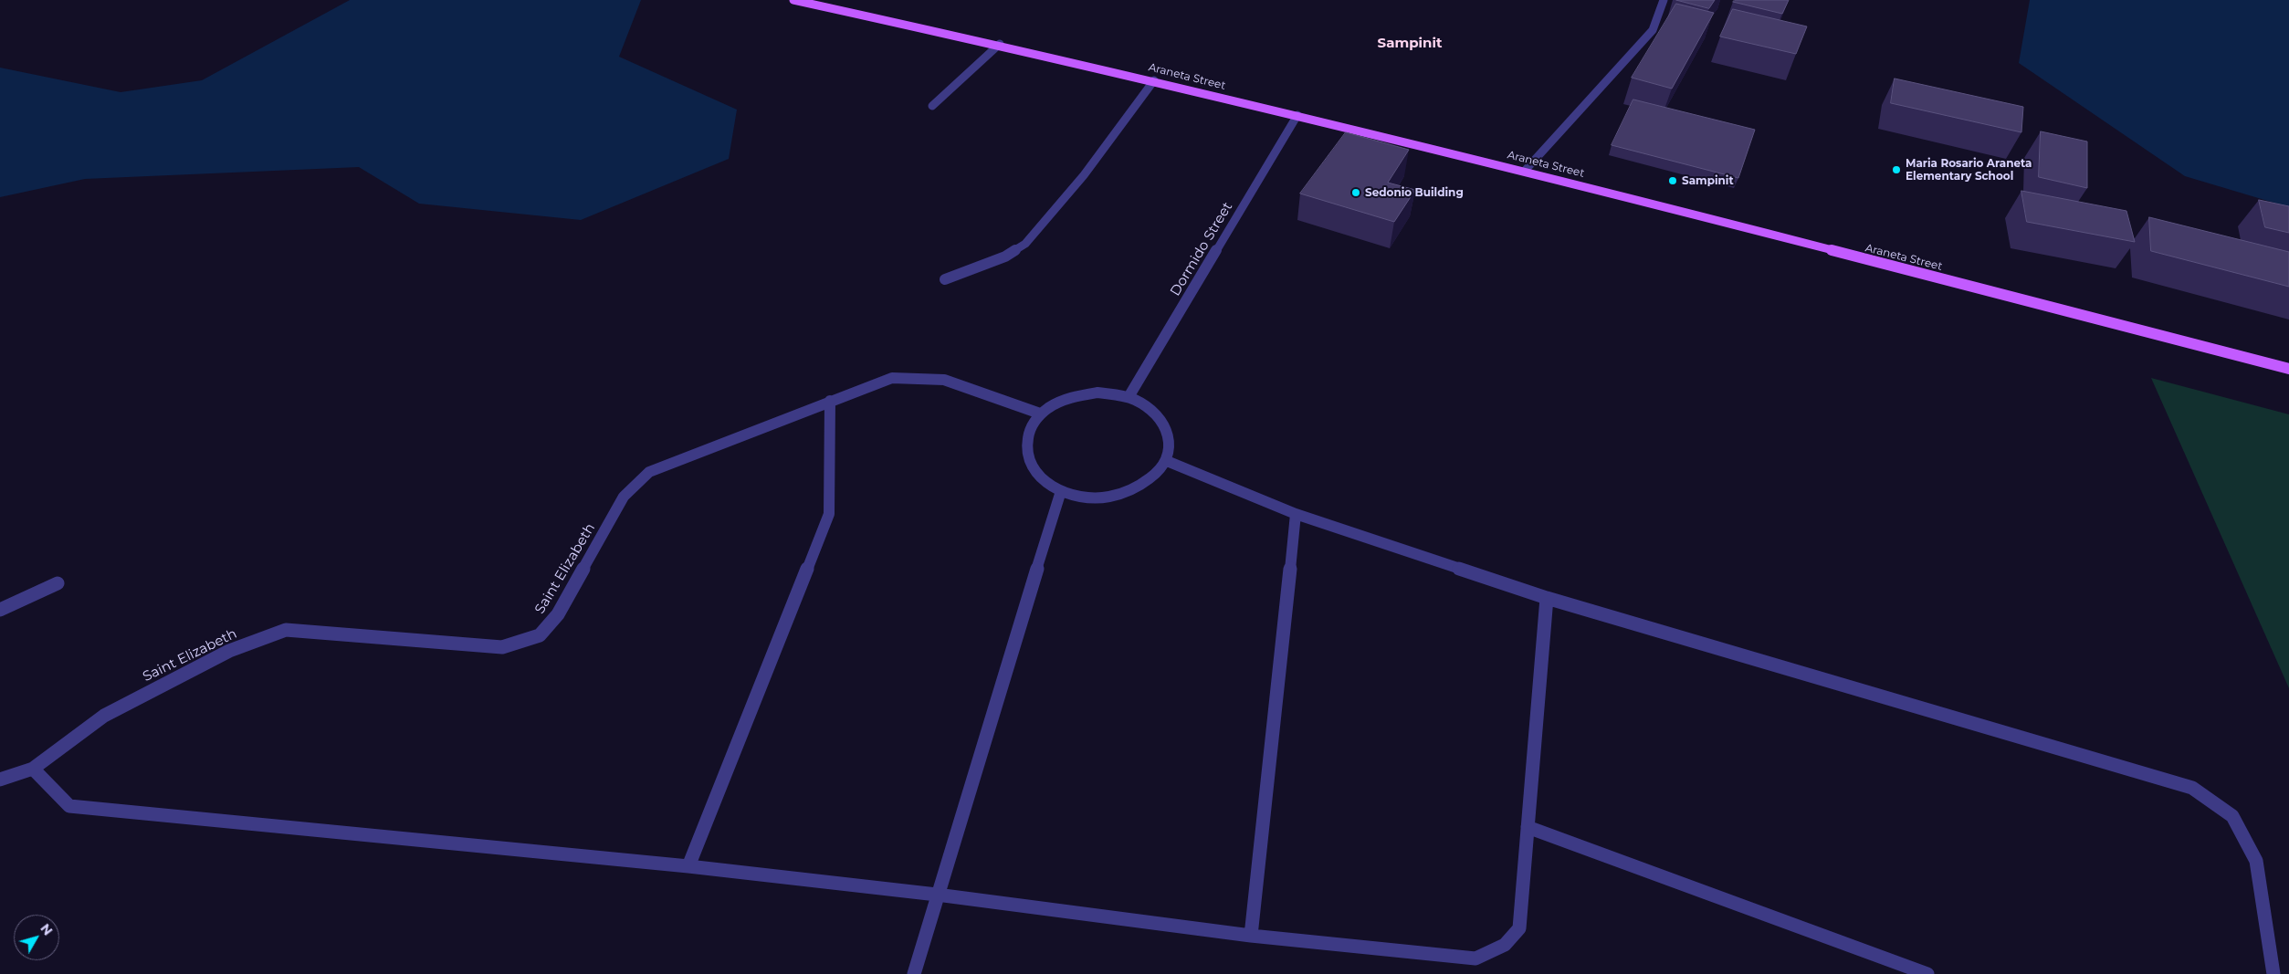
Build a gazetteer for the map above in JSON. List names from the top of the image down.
{
  "streets": {
    "main road": ["Araneta Street"],
    "street": ["Dormido Street", "Saint Elizabeth"]
  },
  "crossings": [
    ["Araneta Street", "Dormido Street"],
    ["Dormido Street", "Saint Elizabeth"]
  ],
  "districts": ["Sampinit"],
  "places": ["Maria Rosario Araneta Elementary School", "Sampinit", "Sedonio Building"],
  "north": "top right"
}
